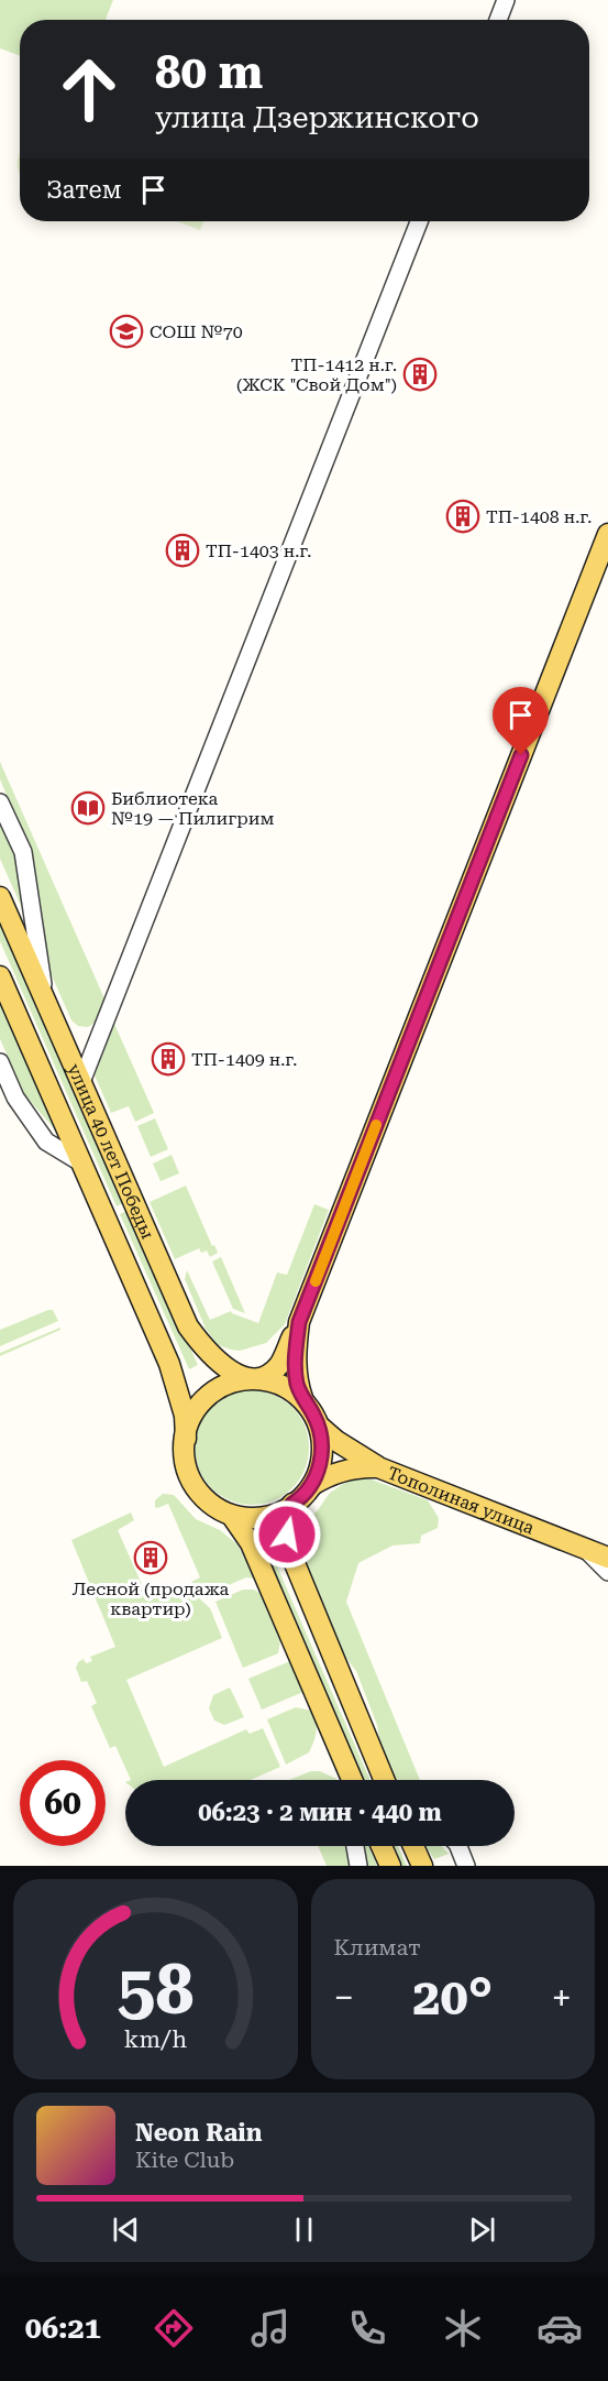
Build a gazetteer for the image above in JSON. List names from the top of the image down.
{
  "streets": {
    "main road": ["улица 40 лет Победы", "Тополиная улица"]
  },
  "crossings": [
    ["улица 40 лет Победы", "Тополиная улица"]
  ],
  "places": {
    "school or university": ["СОШ №70"],
    "building": [
      "ТП-1412 н.г. (ЖСК \"Свой Дом\")",
      "ТП-1408 н.г.",
      "ТП-1403 н.г.",
      "ТП-1409 н.г.",
      "Лесной (продажа квартир)"
    ],
    "library": ["Библиотека №19 — Пилигрим"]
  },
  "page": {
    "turn": ["80 m", "улица Дзержинского"],
    "then": "Затем",
    "limit": "60",
    "trip": "06:23 · 2 мин · 440 m",
    "tile": "Климат",
    "heat": ["−", "20°", "+"],
    "song": ["Neon Rain", "Kite Club"],
    "tabs": "06:21",
    "gauge": ["58", "km/h"]
  }
}
